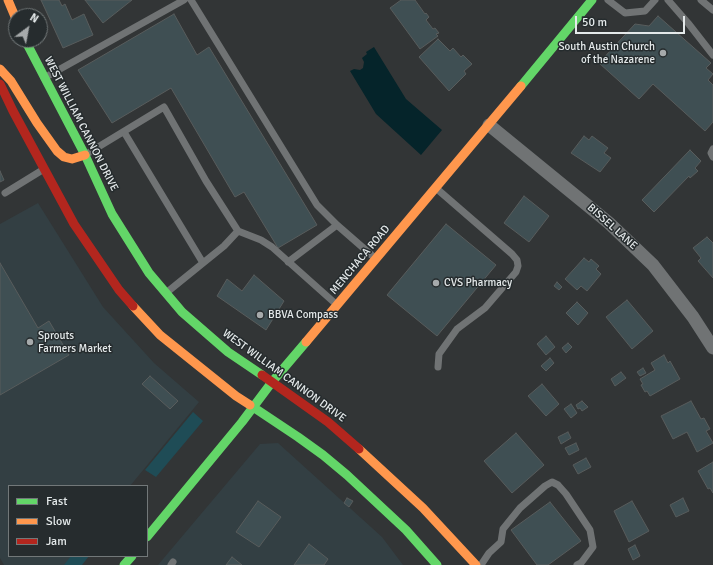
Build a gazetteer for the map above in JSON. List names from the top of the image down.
{
  "streets": {
    "main road": ["WEST WILLIAM CANNON DRIVE", "MENCHACA ROAD"],
    "street": ["BISSEL LANE"]
  },
  "crossings": [
    ["WEST WILLIAM CANNON DRIVE", "MENCHACA ROAD"],
    ["BISSEL LANE", "MENCHACA ROAD"]
  ],
  "places": [
    "South Austin Church of the Nazarene",
    "CVS Pharmacy",
    "BBVA Compass",
    "Sprouts Farmers Market"
  ],
  "legend": ["Fast", "Slow", "Jam"],
  "scale_bar": "50 m",
  "north": "top right"
}
